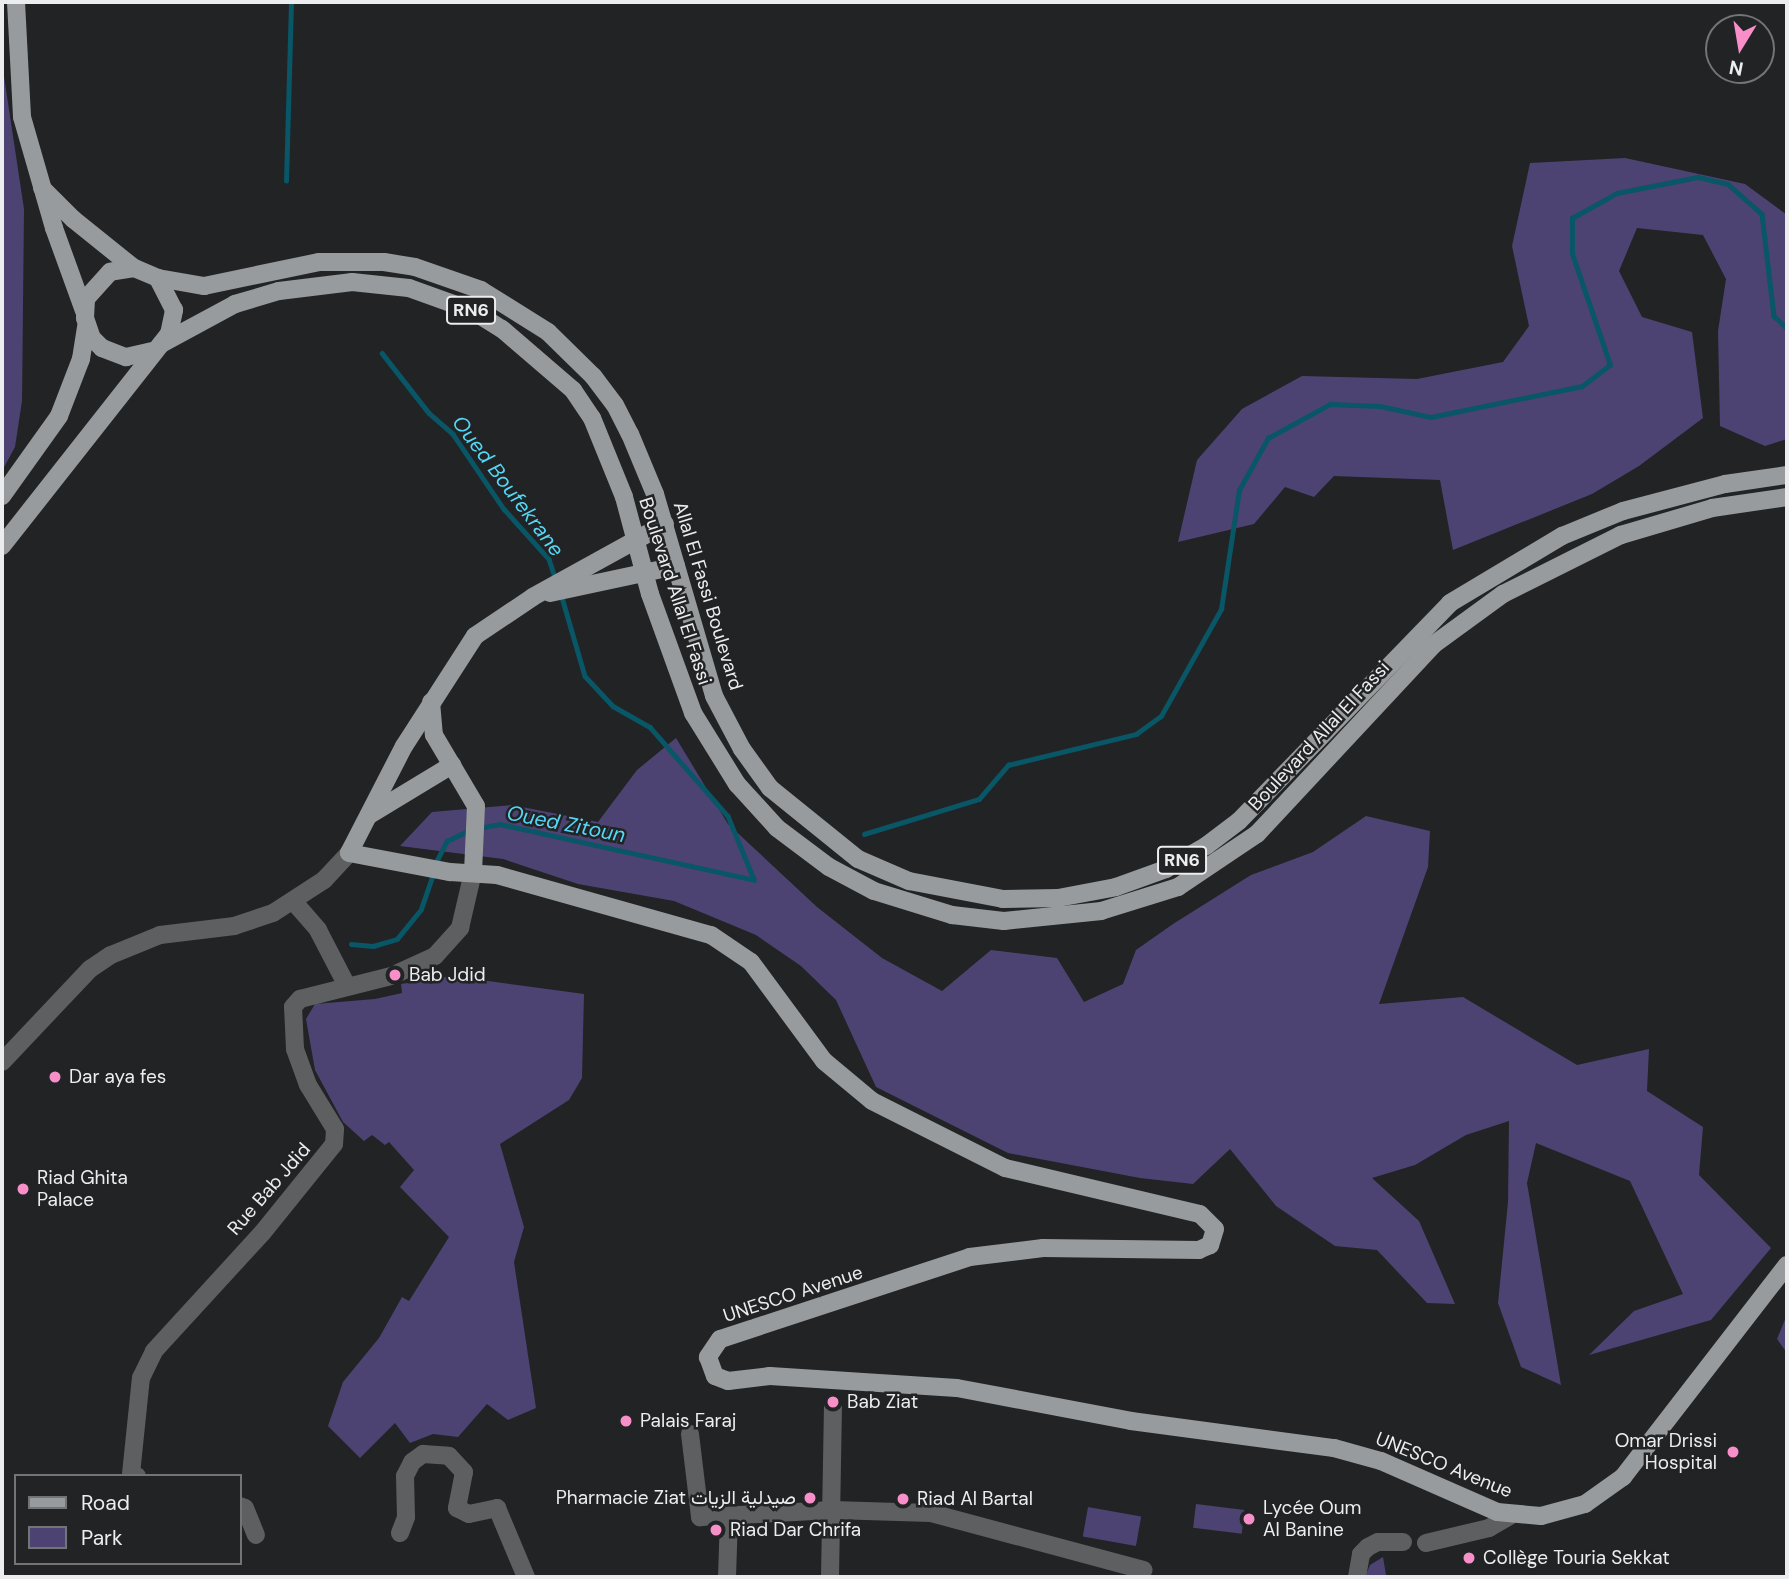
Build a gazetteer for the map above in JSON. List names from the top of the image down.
{
  "streets": {
    "main road": [
      "RN6",
      "Boulevard Allal El Fassi",
      "Allal El Fassi Boulevard",
      "Rue Bab Jdid",
      "UNESCO Avenue"
    ]
  },
  "crossings": [
    ["RN6", "Boulevard Allal El Fassi"],
    ["RN6", "Allal El Fassi Boulevard"],
    ["Boulevard Allal El Fassi", "Allal El Fassi Boulevard"],
    ["Rue Bab Jdid", "UNESCO Avenue"]
  ],
  "water": ["Oued Boufekrane", "Oued Zitoun"],
  "places": [
    "Bab Jdid",
    "Dar aya fes",
    "Riad Ghita Palace",
    "Bab Ziat",
    "Palais Faraj",
    "Omar Drissi Hospital",
    "Pharmacie Ziat صيدلية الزيات",
    "Riad Al Bartal",
    "Lycée Oum Al Banine",
    "Riad Dar Chrifa",
    "Collège Touria Sekkat"
  ],
  "legend": ["Road", "Park"],
  "north": "bottom"
}
